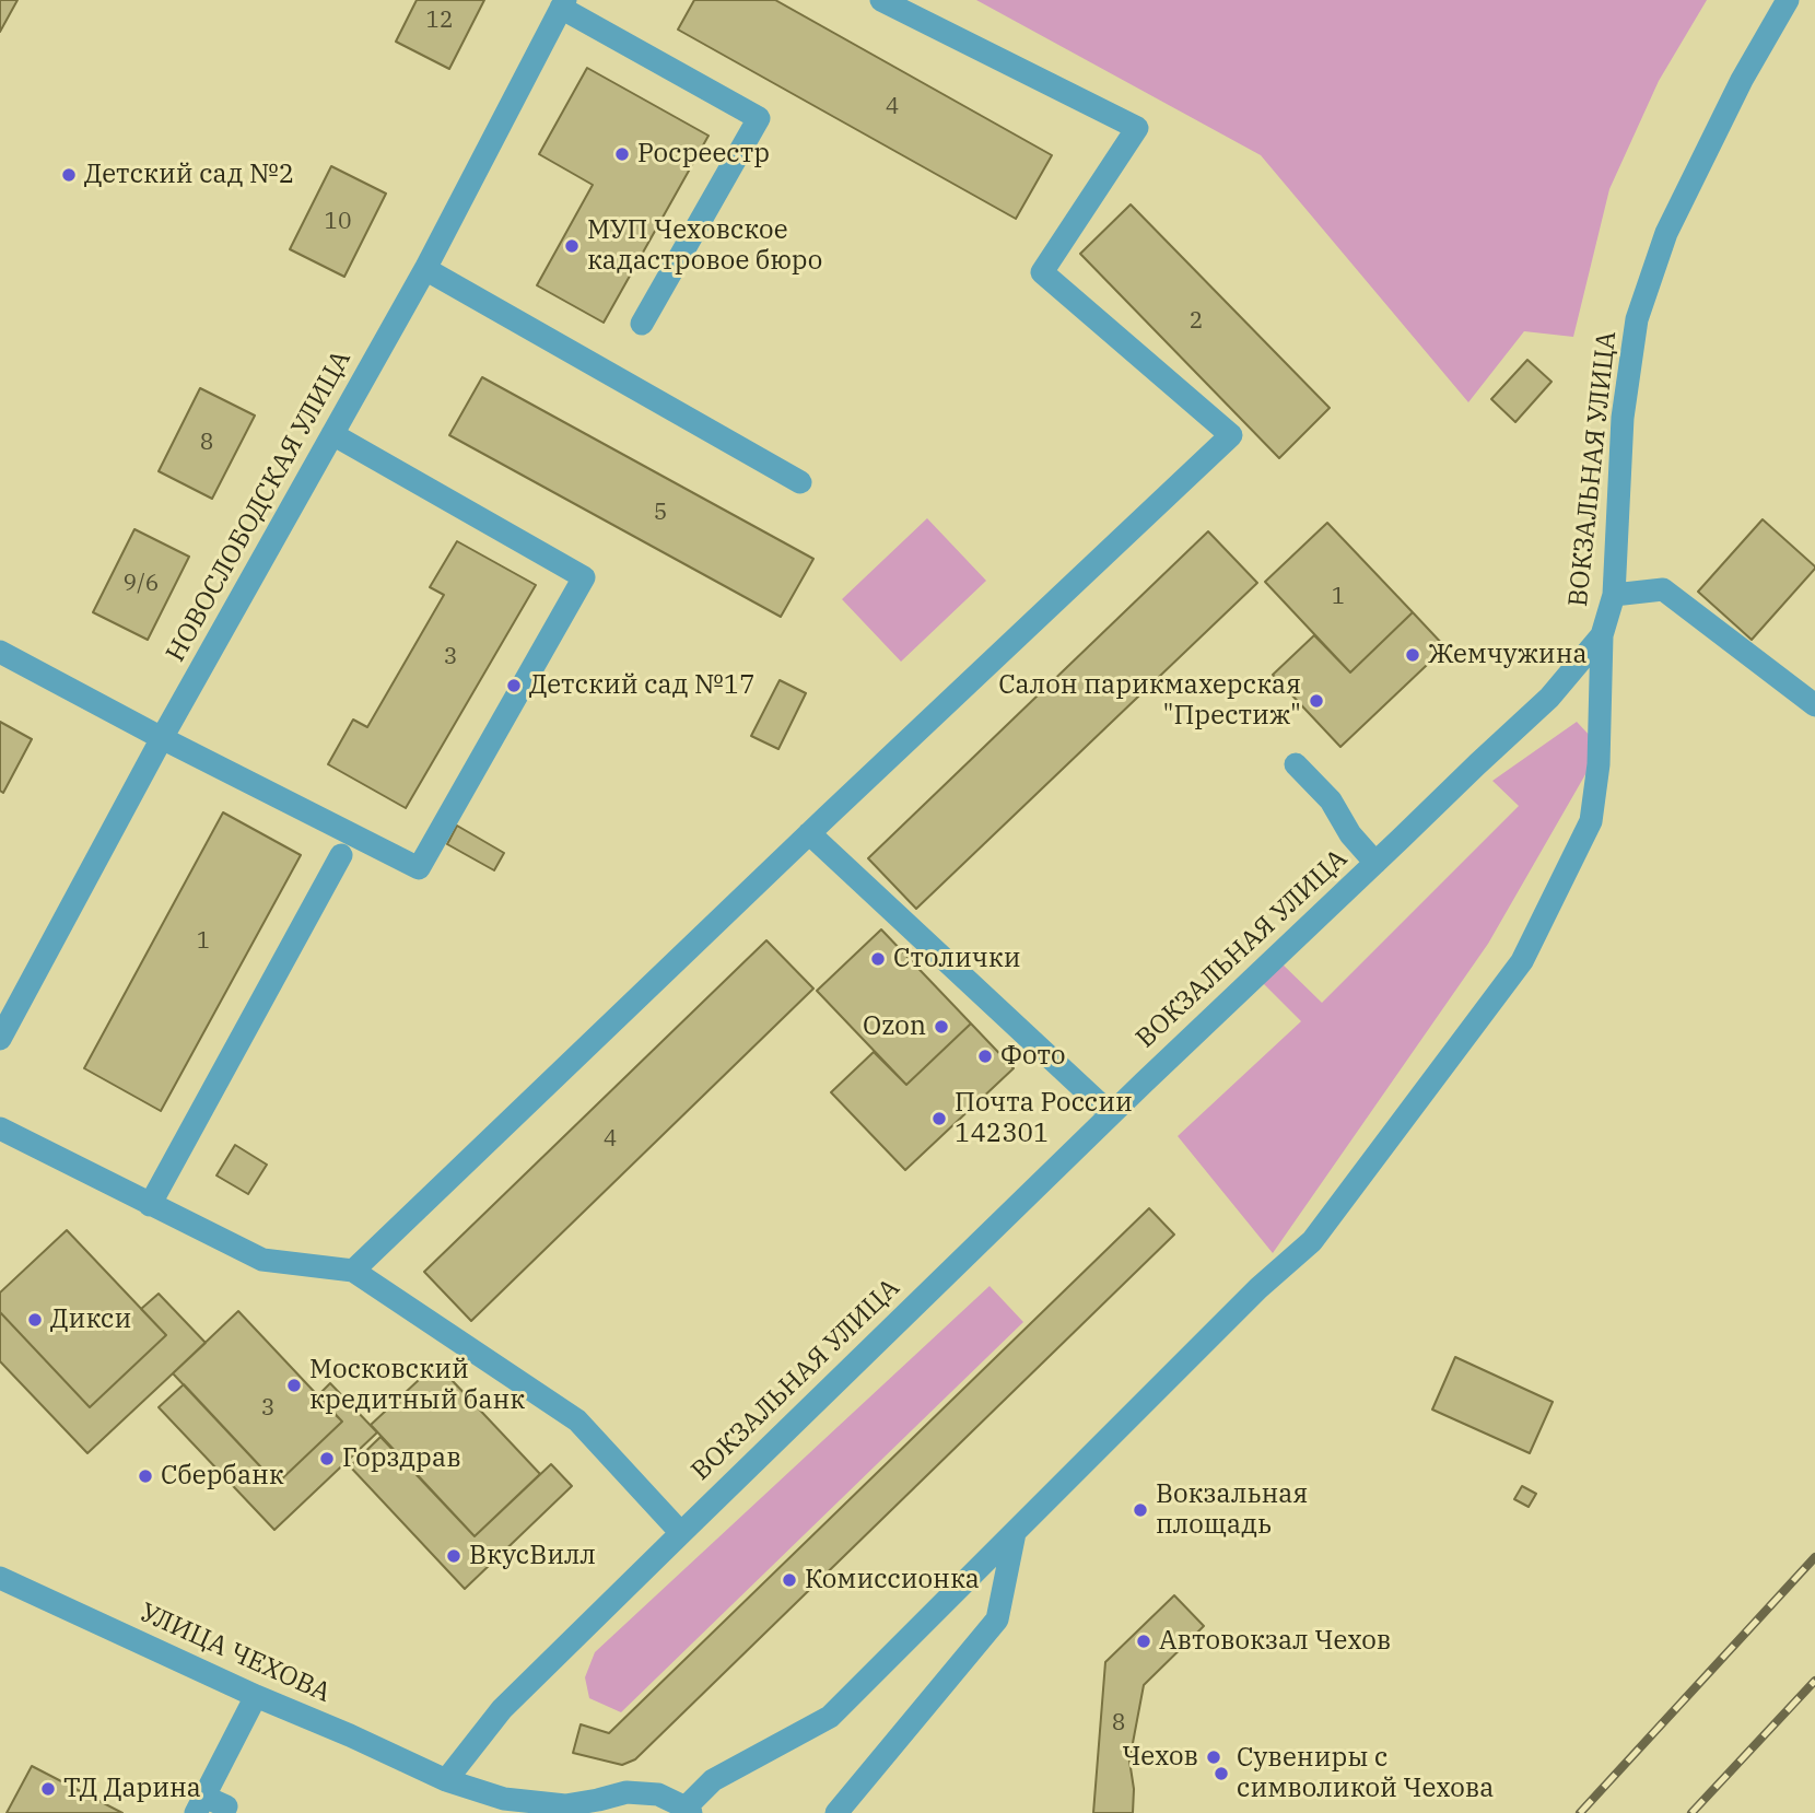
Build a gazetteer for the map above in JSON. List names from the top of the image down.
{
  "streets": {
    "street": ["ВОКЗАЛЬНАЯ УЛИЦА", "НОВОСЛОБОДСКАЯ УЛИЦА", "УЛИЦА ЧЕХОВА"]
  },
  "crossings": [
    ["ВОКЗАЛЬНАЯ УЛИЦА", "УЛИЦА ЧЕХОВА"]
  ],
  "places": [
    "Росреестр",
    "Детский сад №2",
    "МУП Чеховское кадастровое бюро",
    "Жемчужина",
    "Детский сад №17",
    "Салон парикмахерская \"Престиж\"",
    "Столички",
    "Ozon",
    "Фото",
    "Почта России 142301",
    "Дикси",
    "Московский кредитный банк",
    "Горздрав",
    "Сбербанк",
    "Вокзальная площадь",
    "ВкусВилл",
    "Комиссионка",
    "Автовокзал Чехов",
    "Чехов",
    "Сувениры с символикой Чехова",
    "ТД Дарина"
  ],
  "house_numbers": [
    "12",
    "4",
    "10",
    "2",
    "8",
    "5",
    "9/6",
    "1",
    "3",
    "1",
    "4",
    "3",
    "8"
  ]
}
